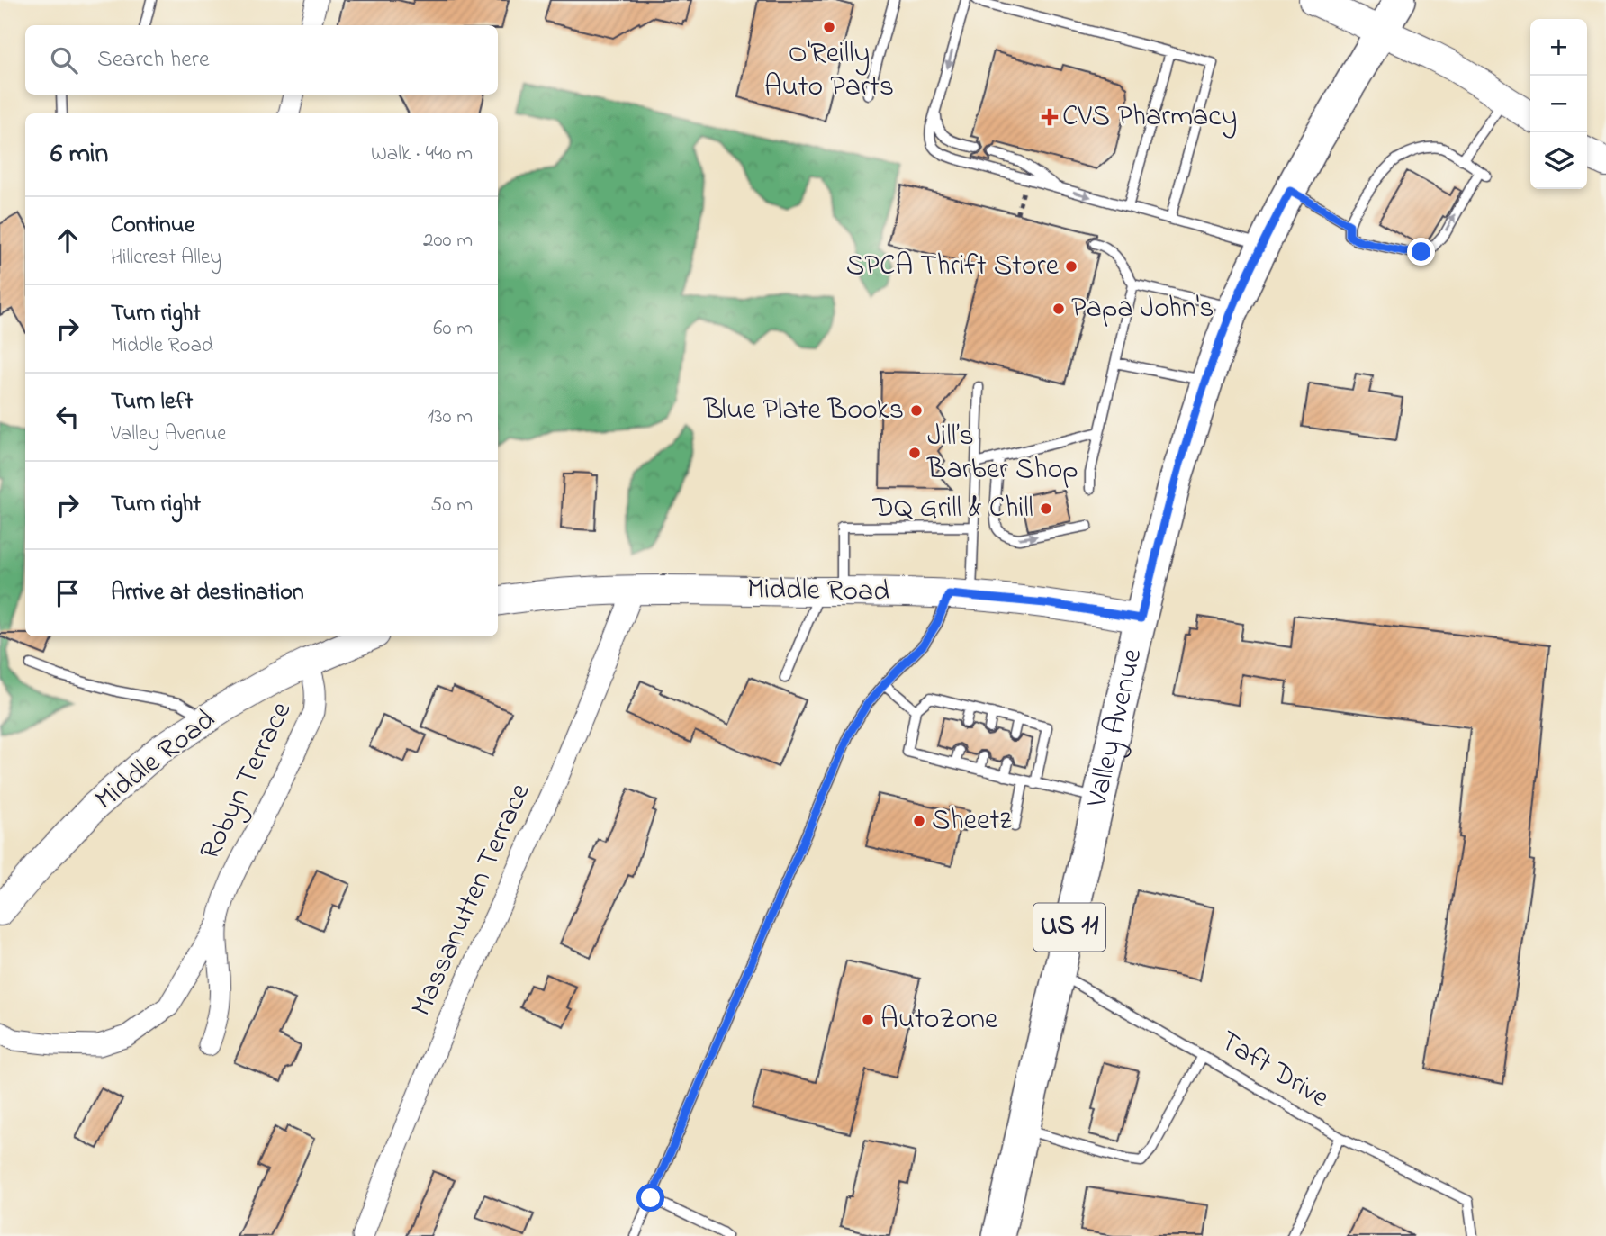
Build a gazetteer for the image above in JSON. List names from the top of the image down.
{
  "streets": {
    "main road": ["Middle Road", "Valley Avenue", "US 11"],
    "street": ["Robyn Terrace", "Massanutten Terrace"],
    "lane": ["Taft Drive"]
  },
  "crossings": [
    ["Middle Road", "Valley Avenue"],
    ["Middle Road", "Robyn Terrace"],
    ["Middle Road", "Massanutten Terrace"],
    ["Valley Avenue", "Taft Drive"]
  ],
  "places": {
    "other": [
      "O'Reilly Auto Parts",
      "SPCA Thrift Store",
      "Papa John's",
      "Blue Plate Books",
      "Jill’s Barber Shop",
      "DQ Grill & Chill",
      "Sheetz",
      "AutoZone"
    ],
    "health": ["CVS Pharmacy"]
  },
  "page": {
    "map_buttons": ["+", "−"],
    "search": "Search here",
    "heading": ["6 min", "Walk · 440 m"],
    "list": [
      ["Continue", "Hillcrest Alley", "200 m"],
      ["Turn right", "Middle Road", "60 m"],
      ["Turn left", "Valley Avenue", "130 m"],
      ["Turn right", "50 m"],
      "Arrive at destination"
    ]
  }
}
